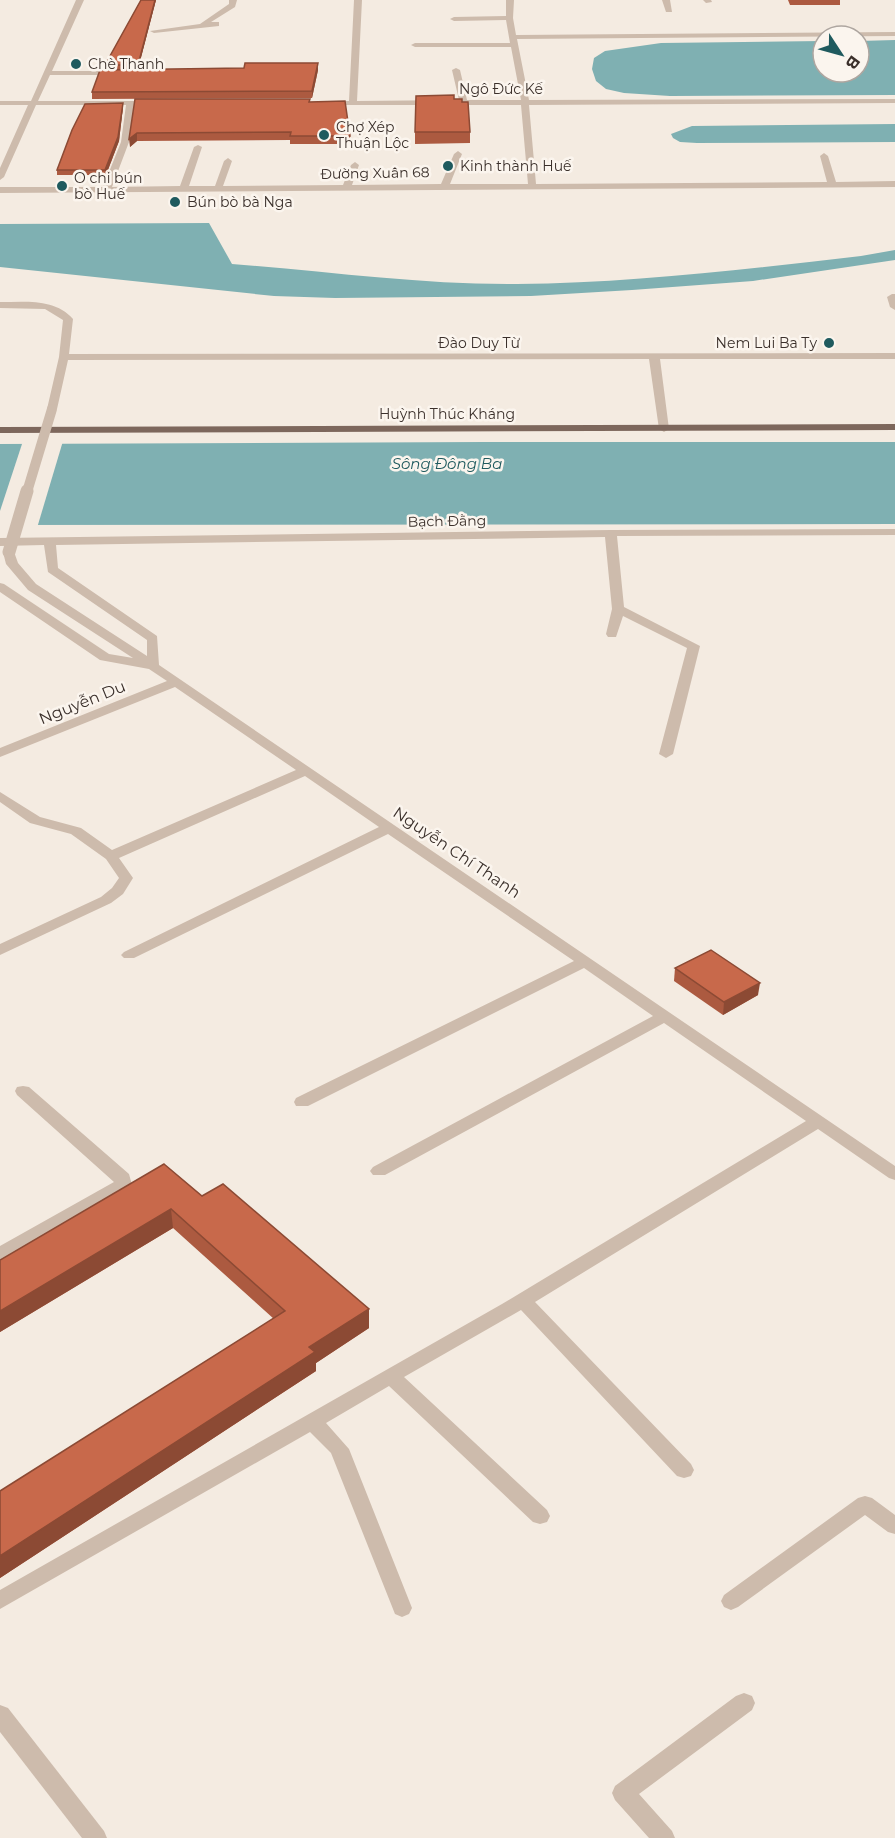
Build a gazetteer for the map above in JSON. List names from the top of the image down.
{
  "streets": {
    "main road": ["Huỳnh Thúc Kháng"],
    "street": [
      "Ngô Đức Kế",
      "Đường Xuân 68",
      "Đào Duy Từ",
      "Bạch Đằng",
      "Nguyễn Du",
      "Nguyễn Chí Thanh"
    ]
  },
  "crossings": [
    ["Bạch Đằng", "Nguyễn Chí Thanh"],
    ["Nguyễn Du", "Nguyễn Chí Thanh"]
  ],
  "water": ["Sông Đông Ba"],
  "places": [
    "Chè Thanh",
    "Chợ Xép Thuận Lộc",
    "Kinh thành Huế",
    "O chi bún bò Huế",
    "Bún bò bà Nga",
    "Nem Lui Ba Ty"
  ],
  "north": "bottom right"
}
